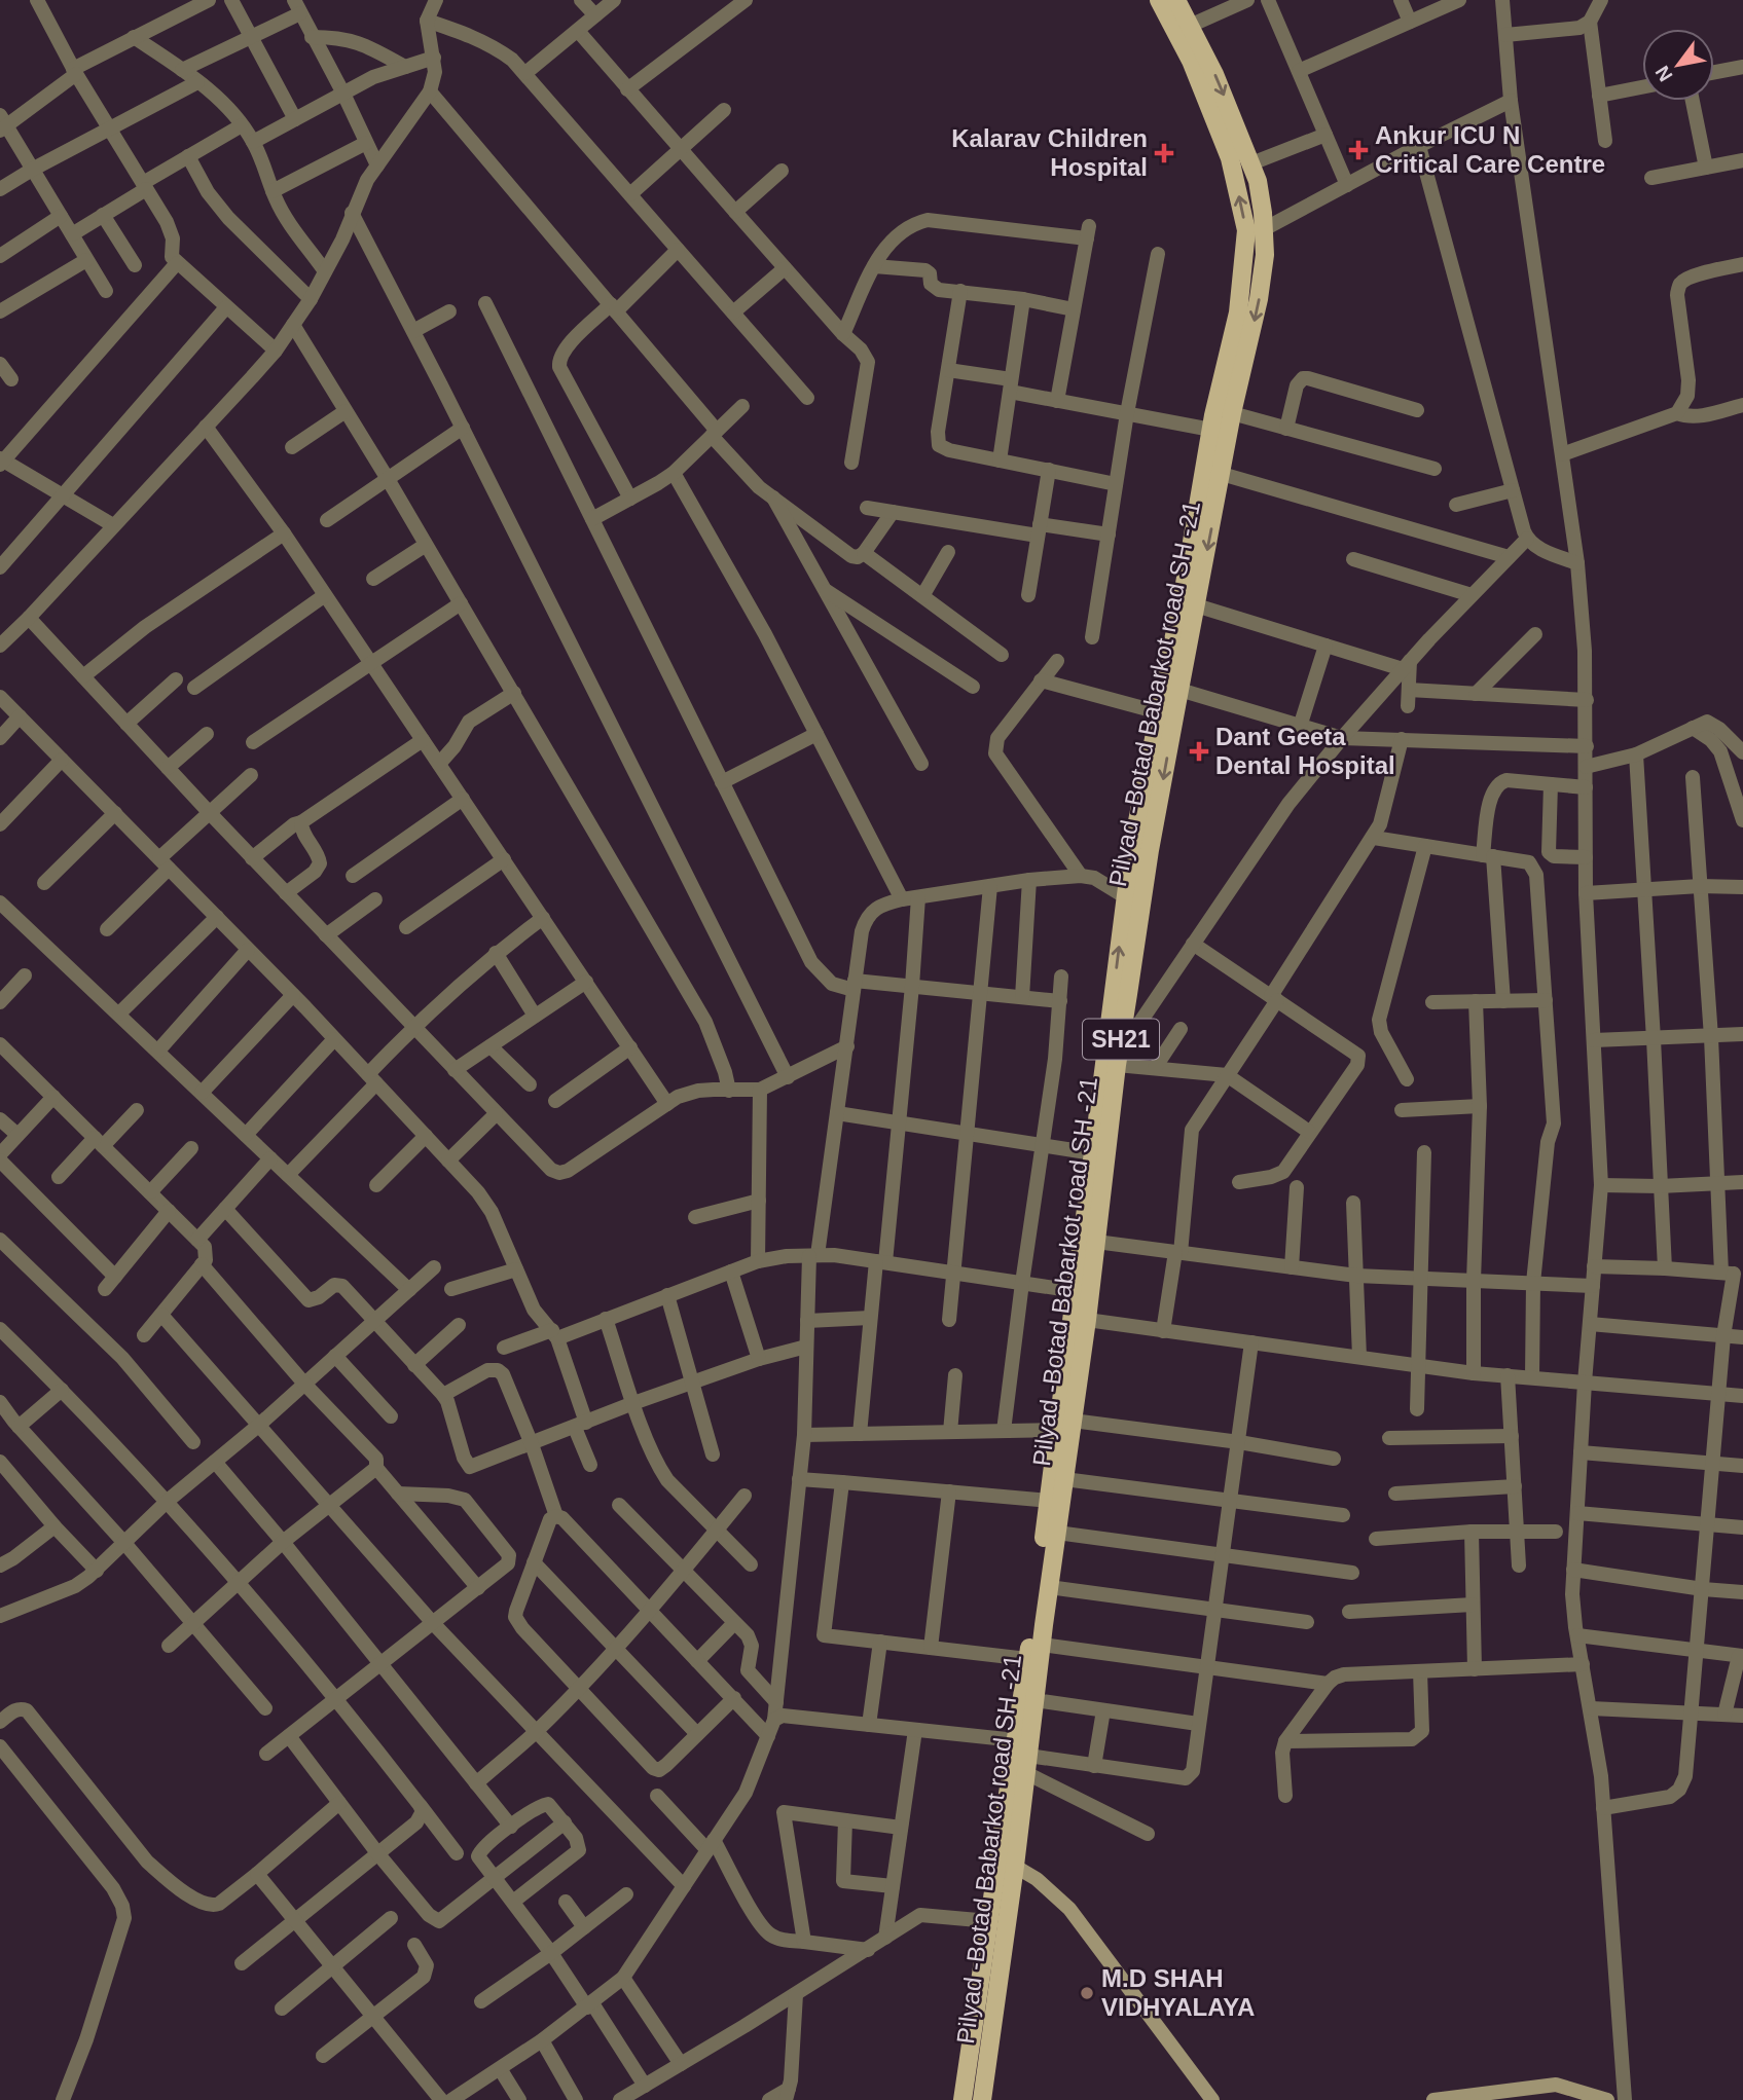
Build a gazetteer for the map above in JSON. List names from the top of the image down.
{
  "streets": {
    "main road": ["Pilyad -Botad Babarkot road SH -21", "SH21"]
  },
  "places": {
    "health": ["Ankur ICU N Critical Care Centre", "Kalarav Children Hospital", "Dant Geeta Dental Hospital"],
    "other": ["M.D SHAH VIDHYALAYA"]
  },
  "north": "bottom left"
}
